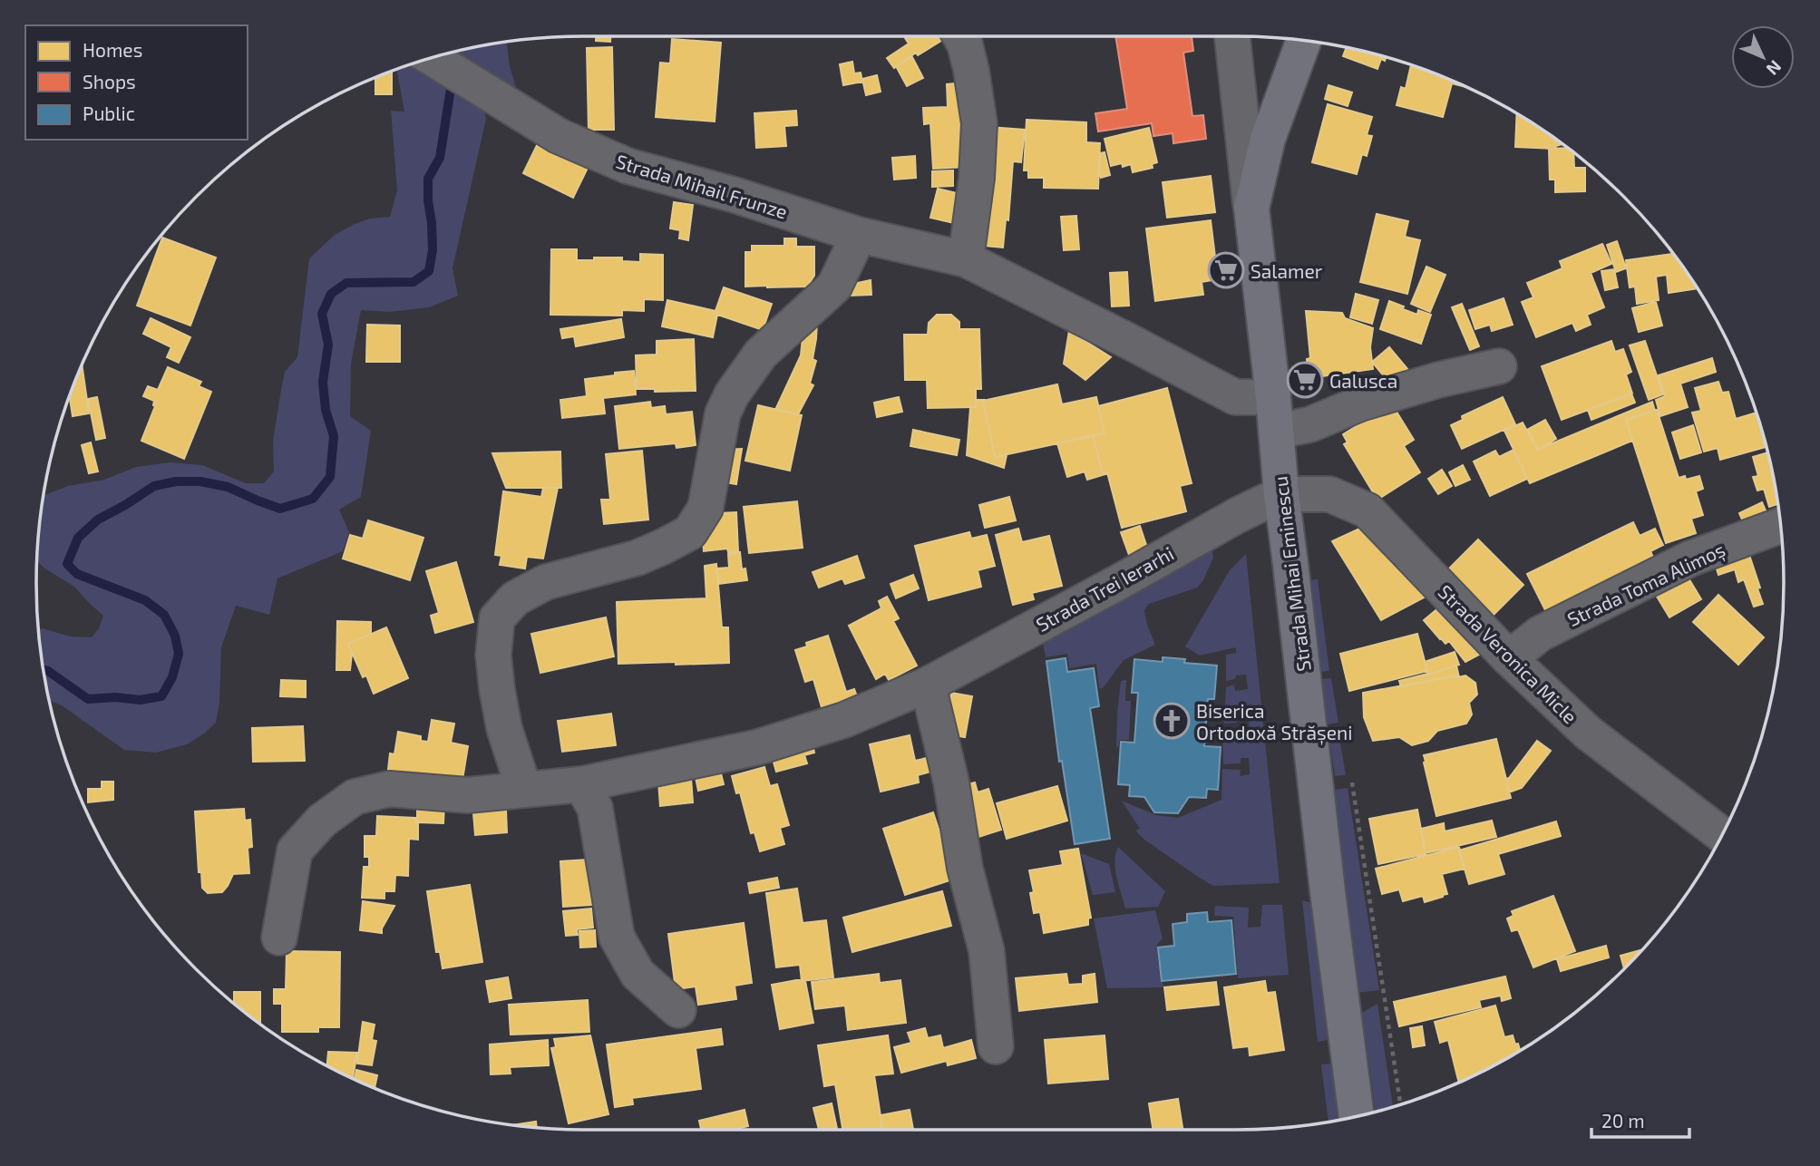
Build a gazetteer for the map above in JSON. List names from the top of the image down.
{
  "streets": {
    "main road": ["Strada Mihai Eminescu"],
    "street": [
      "Strada Mihail Frunze",
      "Strada Toma Alimoș",
      "Strada Trei Ierarhi",
      "Strada Veronica Micle"
    ]
  },
  "crossings": [
    ["Strada Mihail Frunze", "Strada Mihai Eminescu"],
    ["Strada Mihai Eminescu", "Strada Trei Ierarhi"],
    ["Strada Mihai Eminescu", "Strada Veronica Micle"],
    ["Strada Toma Alimoș", "Strada Veronica Micle"],
    ["Strada Trei Ierarhi", "Strada Veronica Micle"]
  ],
  "places": {
    "supermarket": ["Salamer", "Galusca"],
    "church": ["Biserica Ortodoxă Strășeni"]
  },
  "legend": ["Homes", "Shops", "Public"],
  "scale_bar": "20 m",
  "north": "bottom right"
}
